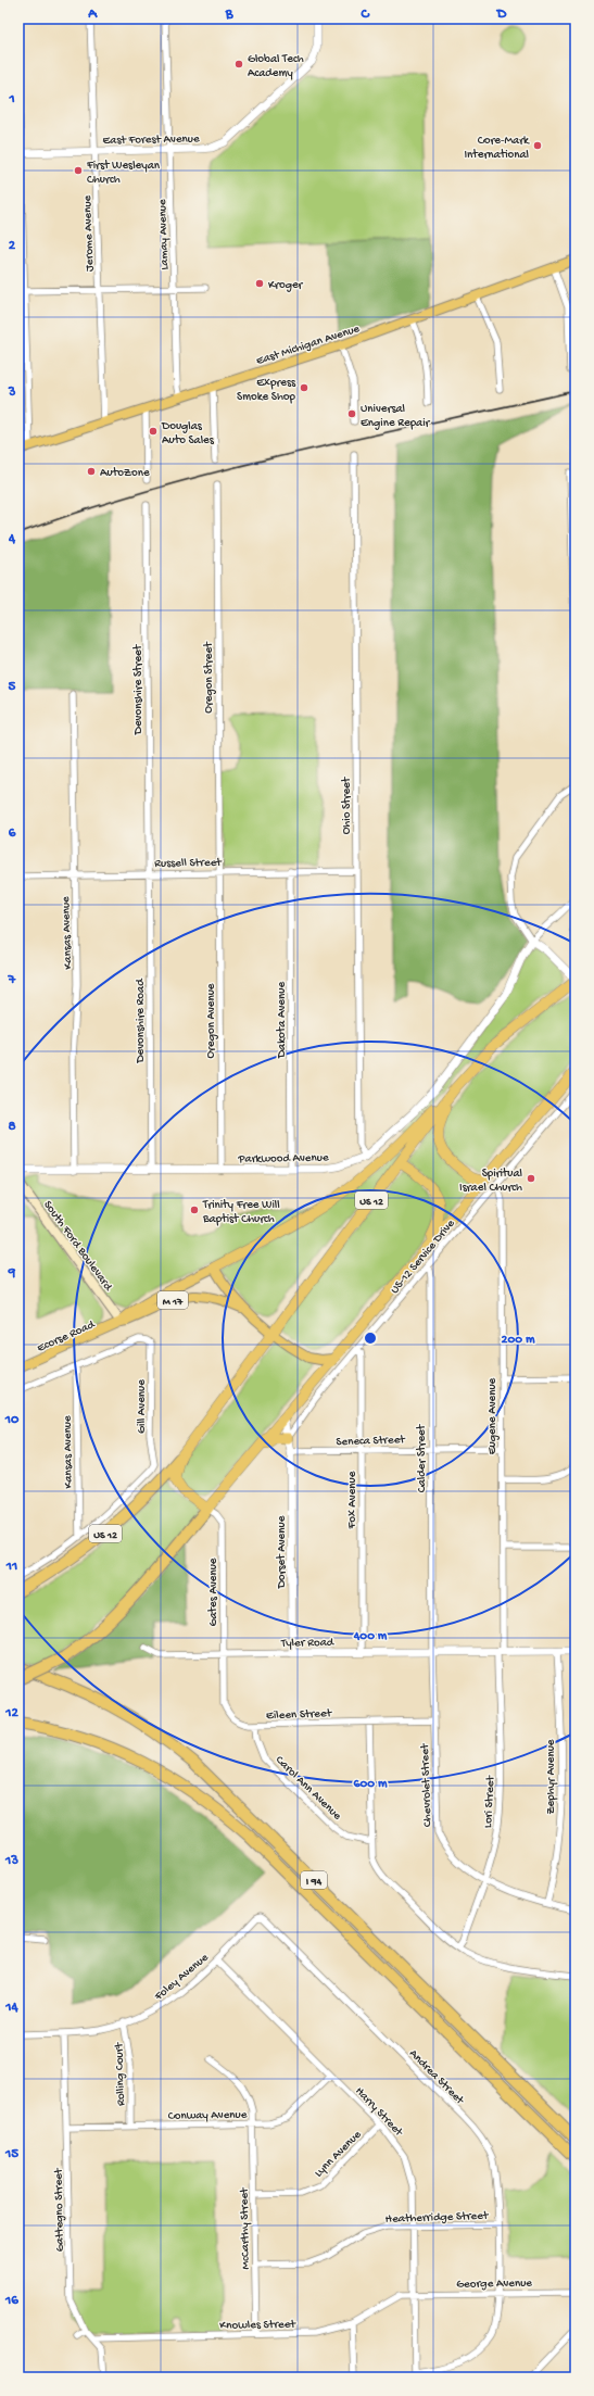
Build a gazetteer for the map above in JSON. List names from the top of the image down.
{
  "streets": {
    "highway": ["US 12", "I 94"],
    "main road": [
      "East Michigan Avenue",
      "South Ford Boulevard",
      "M 17",
      "Ecorse Road"
    ],
    "street": [
      "East Forest Avenue",
      "Jerome Avenue",
      "Lamay Avenue",
      "Oregon Street",
      "Devonshire Street",
      "Ohio Street",
      "Russell Street",
      "Kansas Avenue",
      "Dakota Avenue",
      "Devonshire Road",
      "Oregon Avenue",
      "Parkwood Avenue",
      "US-12 Service Drive",
      "Gill Avenue",
      "Eugene Avenue",
      "Seneca Street",
      "Calder Street",
      "Fox Avenue",
      "Dorset Avenue",
      "Gates Avenue",
      "Tyler Road",
      "Eileen Street",
      "Zephyr Avenue",
      "Chevrolet Street",
      "Carol Ann Avenue",
      "Lori Street",
      "Foley Avenue",
      "Rolling Court",
      "Andrea Street",
      "Harry Street",
      "Conway Avenue",
      "Lynn Avenue",
      "Gattegno Street",
      "Heatherridge Street",
      "McCarthy Street",
      "George Avenue",
      "Knowles Street"
    ]
  },
  "crossings": [
    ["East Forest Avenue", "Jerome Avenue"],
    ["East Forest Avenue", "Lamay Avenue"],
    ["Jerome Avenue", "East Michigan Avenue"],
    ["Lamay Avenue", "East Michigan Avenue"],
    ["Oregon Street", "Russell Street"],
    ["Oregon Street", "Oregon Avenue"],
    ["Devonshire Street", "Russell Street"],
    ["Devonshire Street", "Devonshire Road"],
    ["Ohio Street", "Russell Street"],
    ["Ohio Street", "Parkwood Avenue"],
    ["Russell Street", "Kansas Avenue"],
    ["Russell Street", "Dakota Avenue"],
    ["Russell Street", "Devonshire Road"],
    ["Russell Street", "Oregon Avenue"],
    ["Kansas Avenue", "Parkwood Avenue"],
    ["Kansas Avenue", "Gill Avenue"],
    ["Dakota Avenue", "Parkwood Avenue"],
    ["Devonshire Road", "Parkwood Avenue"],
    ["Oregon Avenue", "Parkwood Avenue"],
    ["US 12", "Ecorse Road"],
    ["South Ford Boulevard", "Ecorse Road"],
    ["US-12 Service Drive", "Eugene Avenue"],
    ["US-12 Service Drive", "Calder Street"],
    ["US-12 Service Drive", "Fox Avenue"],
    ["US-12 Service Drive", "Dorset Avenue"],
    ["Eugene Avenue", "Seneca Street"],
    ["Eugene Avenue", "Tyler Road"],
    ["Eugene Avenue", "Lori Street"],
    ["Seneca Street", "Calder Street"],
    ["Seneca Street", "Fox Avenue"],
    ["Seneca Street", "Dorset Avenue"],
    ["Calder Street", "Tyler Road"],
    ["Calder Street", "Chevrolet Street"],
    ["Fox Avenue", "Tyler Road"],
    ["Dorset Avenue", "Tyler Road"],
    ["Gates Avenue", "Tyler Road"],
    ["Gates Avenue", "Eileen Street"],
    ["Tyler Road", "Eileen Street"],
    ["Tyler Road", "Zephyr Avenue"],
    ["Tyler Road", "Chevrolet Street"],
    ["Tyler Road", "Lori Street"],
    ["Eileen Street", "Chevrolet Street"],
    ["Eileen Street", "Carol Ann Avenue"],
    ["Zephyr Avenue", "Chevrolet Street"],
    ["Chevrolet Street", "Lori Street"],
    ["Foley Avenue", "Rolling Court"],
    ["Foley Avenue", "Andrea Street"],
    ["Foley Avenue", "Harry Street"],
    ["Foley Avenue", "Gattegno Street"],
    ["Rolling Court", "Conway Avenue"],
    ["Andrea Street", "Harry Street"],
    ["Andrea Street", "Heatherridge Street"],
    ["Andrea Street", "George Avenue"],
    ["Harry Street", "Conway Avenue"],
    ["Harry Street", "Lynn Avenue"],
    ["Harry Street", "Heatherridge Street"],
    ["Harry Street", "George Avenue"],
    ["Harry Street", "Knowles Street"],
    ["Conway Avenue", "Gattegno Street"],
    ["Conway Avenue", "McCarthy Street"],
    ["Lynn Avenue", "McCarthy Street"],
    ["Gattegno Street", "Knowles Street"],
    ["Heatherridge Street", "McCarthy Street"],
    ["McCarthy Street", "Knowles Street"],
    ["George Avenue", "Knowles Street"]
  ],
  "places": [
    "Global Tech Academy",
    "Core-Mark International",
    "First Wesleyan Church",
    "Kroger",
    "Express Smoke Shop",
    "Universal Engine Repair",
    "Douglas Auto Sales",
    "AutoZone",
    "Spiritual Israel Church",
    "Trinity Free Will Baptist Church"
  ],
  "grid": {
    "columns": [
      "A",
      "B",
      "C",
      "D"
    ],
    "rows": [
      "1",
      "2",
      "3",
      "4",
      "5",
      "6",
      "7",
      "8",
      "9",
      "10",
      "11",
      "12",
      "13",
      "14",
      "15",
      "16"
    ]
  },
  "rings": ["200 m", "400 m", "600 m"]
}
